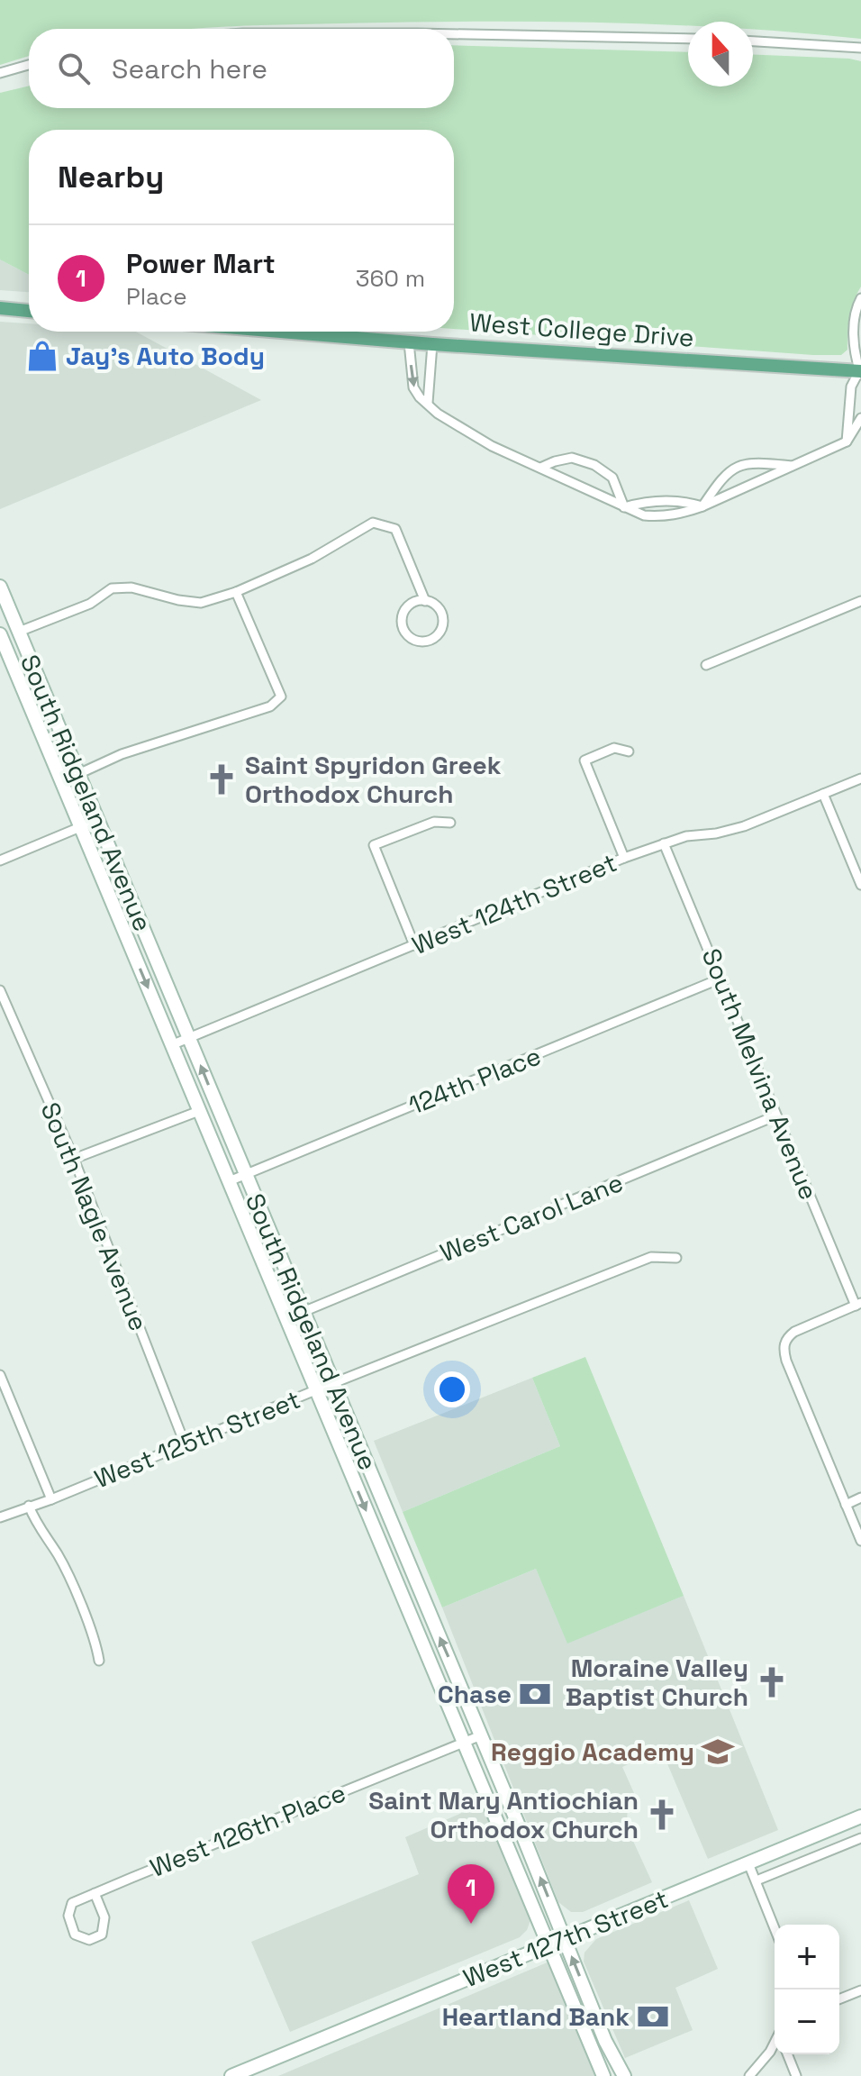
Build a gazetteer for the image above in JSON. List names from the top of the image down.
{
  "streets": {
    "main road": ["West College Drive", "South Ridgeland Avenue", "West 127th Street"],
    "street": [
      "West 124th Street",
      "South Melvina Avenue",
      "124th Place",
      "South Nagle Avenue",
      "West Carol Lane",
      "West 125th Street",
      "West 126th Place"
    ]
  },
  "crossings": [
    ["South Ridgeland Avenue", "West 124th Street"],
    ["South Ridgeland Avenue", "124th Place"],
    ["South Ridgeland Avenue", "West Carol Lane"],
    ["South Ridgeland Avenue", "West 125th Street"],
    ["South Ridgeland Avenue", "West 126th Place"],
    ["South Ridgeland Avenue", "West 127th Street"],
    ["West 124th Street", "South Melvina Avenue"],
    ["South Melvina Avenue", "124th Place"],
    ["South Melvina Avenue", "West Carol Lane"],
    ["South Nagle Avenue", "West 125th Street"]
  ],
  "places": {
    "shop": ["Jay's Auto Body"],
    "church": ["Saint Spyridon Greek Orthodox Church", "Moraine Valley Baptist Church", "Saint Mary Antiochian Orthodox Church"],
    "bank": ["Chase", "Heartland Bank"],
    "school or university": ["Reggio Academy"]
  },
  "north": "top",
  "page": {
    "search": "Search here",
    "heading": "Nearby",
    "list": [
      {
        "mark": "1",
        "name": "Power Mart",
        "note": "Place",
        "value": "360 m"
      }
    ],
    "pins": "1",
    "map_buttons": ["+", "−"]
  }
}
